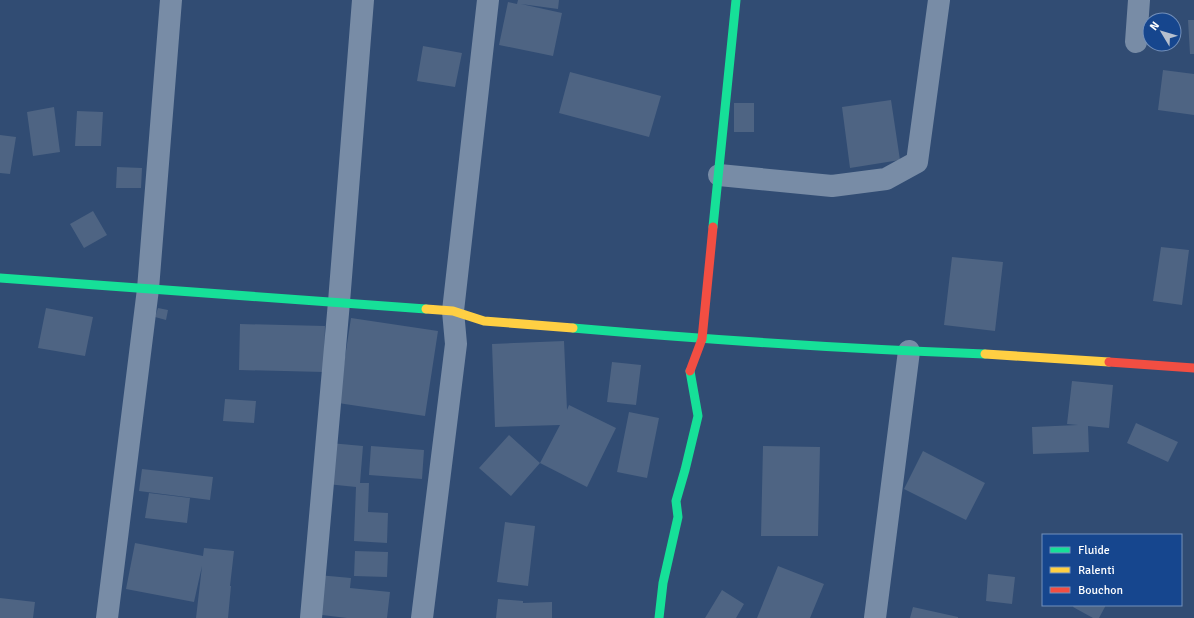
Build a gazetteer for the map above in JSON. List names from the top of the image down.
{
  "legend": ["Fluide", "Ralenti", "Bouchon"],
  "north": "top left"
}
